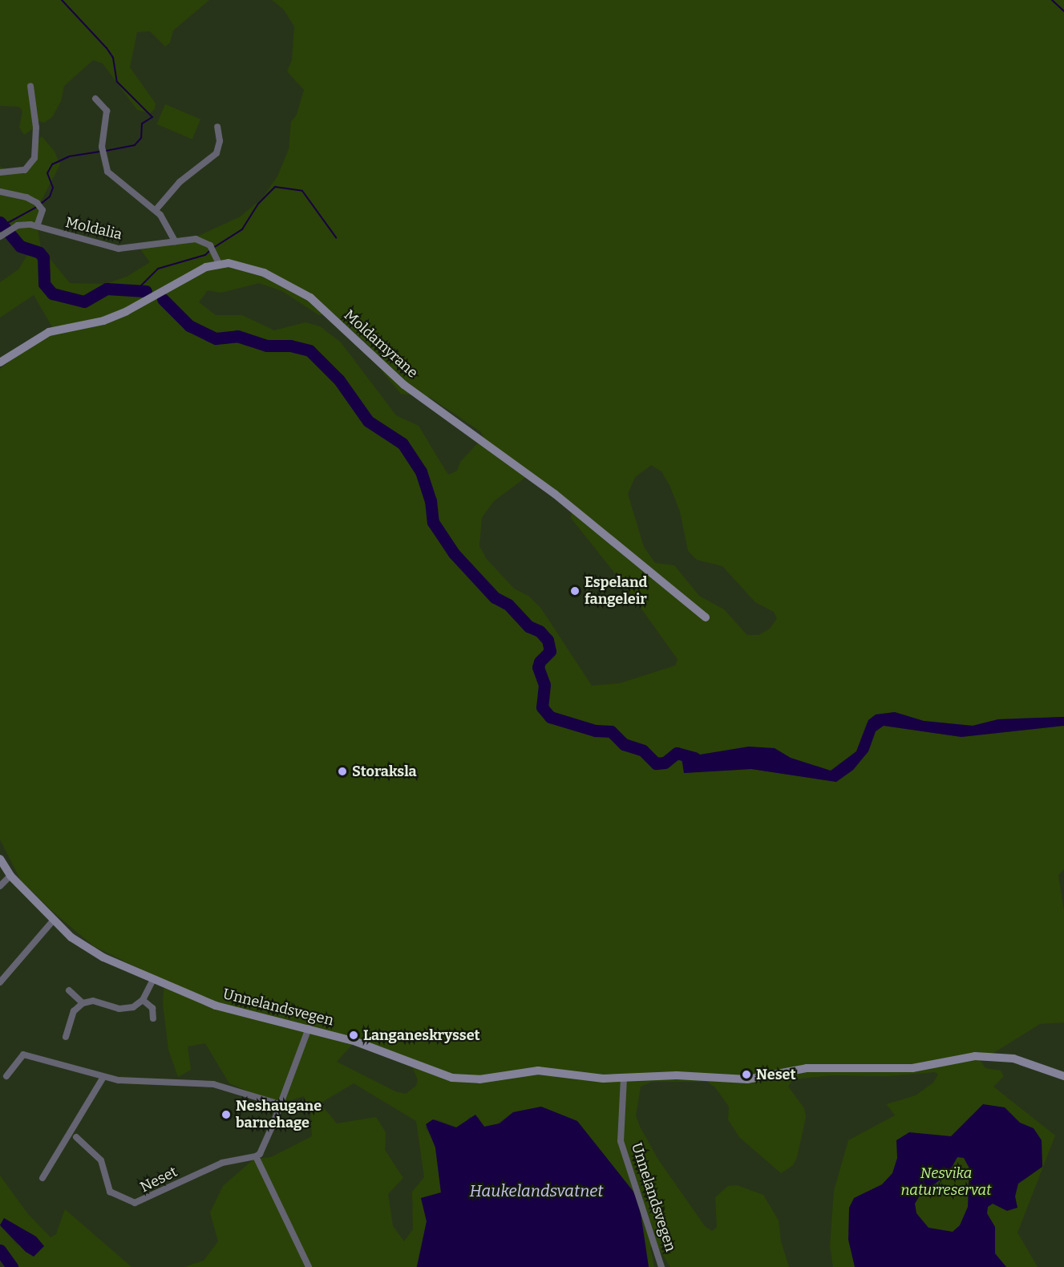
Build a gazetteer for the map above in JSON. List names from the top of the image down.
{
  "streets": {
    "main road": ["Moldamyrane", "Unnelandsvegen"],
    "street": ["Moldalia", "Neset"]
  },
  "crossings": [
    ["Moldalia", "Moldamyrane"]
  ],
  "water": ["Haukelandsvatnet"],
  "parks": ["Nesvika naturreservat"],
  "places": [
    "Espeland fangeleir",
    "Storaksla",
    "Langaneskrysset",
    "Neset",
    "Neshaugane barnehage"
  ]
}
